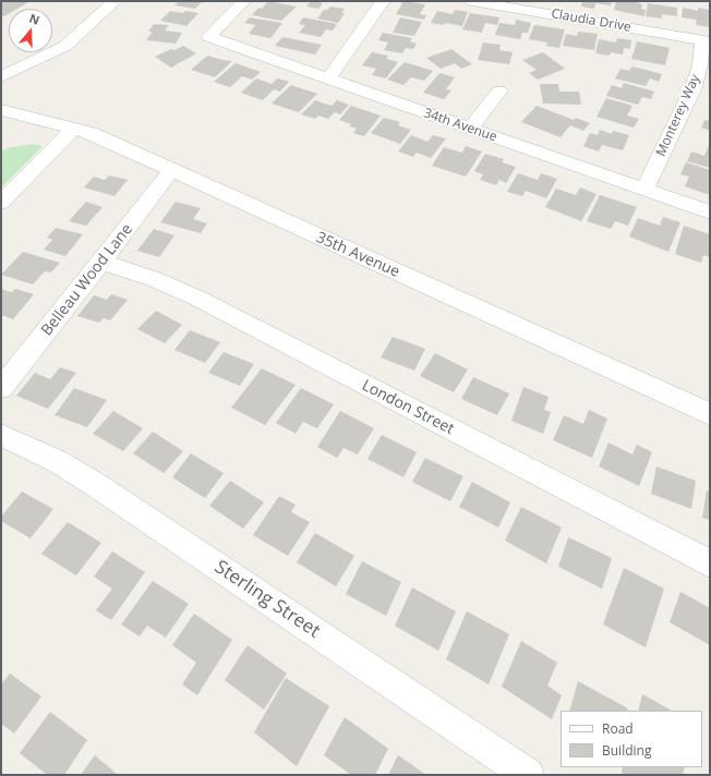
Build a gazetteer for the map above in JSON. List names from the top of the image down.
{
  "streets": {
    "street": [
      "Claudia Drive",
      "Monterey Way",
      "34th Avenue",
      "35th Avenue",
      "Belleau Wood Lane",
      "London Street",
      "Sterling Street"
    ]
  },
  "crossings": [
    ["Claudia Drive", "Monterey Way"],
    ["Monterey Way", "34th Avenue"],
    ["35th Avenue", "Belleau Wood Lane"],
    ["Belleau Wood Lane", "London Street"]
  ],
  "legend": ["Road", "Building"],
  "north": "top"
}
